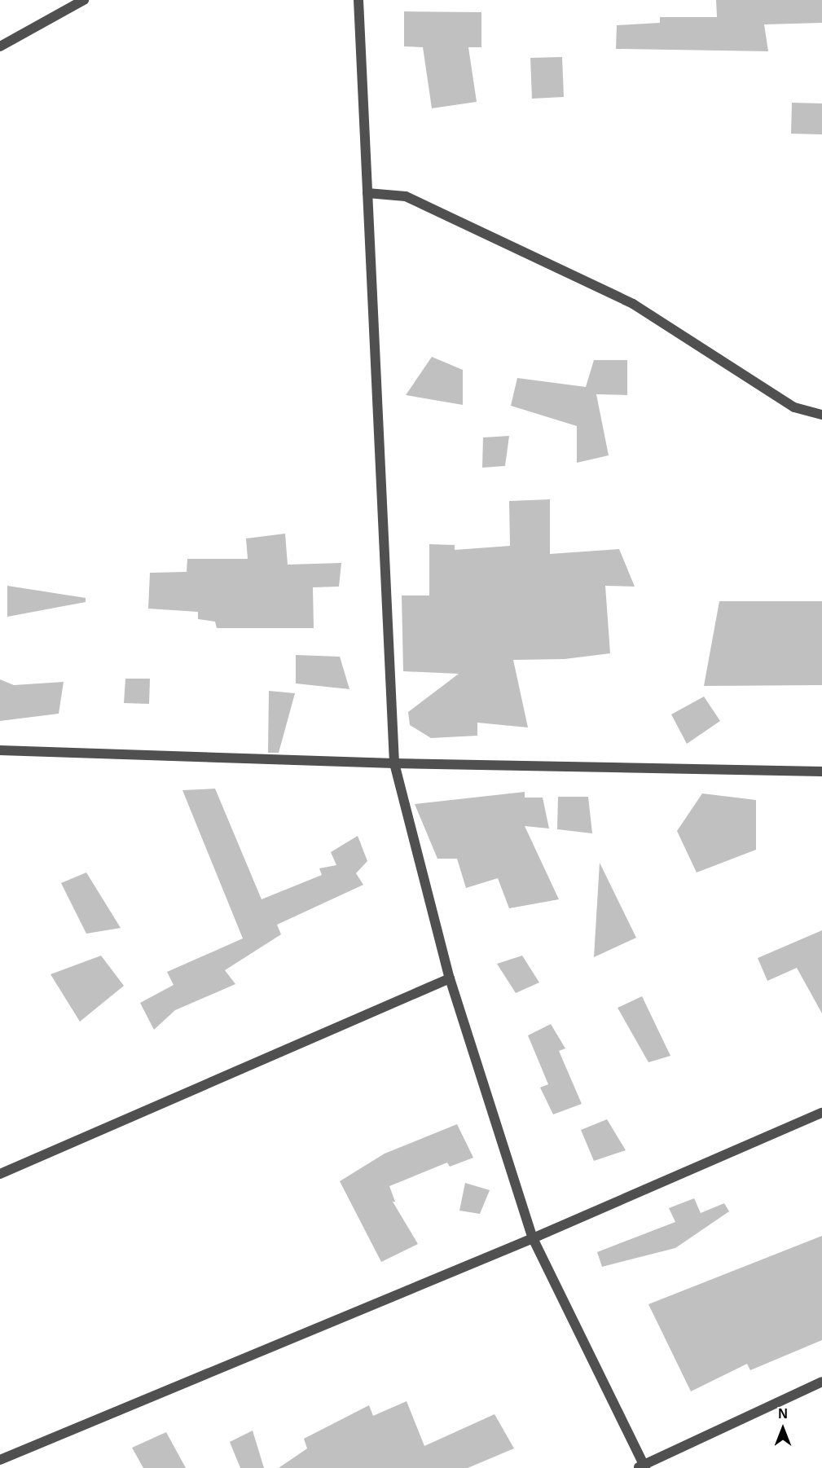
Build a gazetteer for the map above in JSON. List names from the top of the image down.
{
  "north": "top"
}
